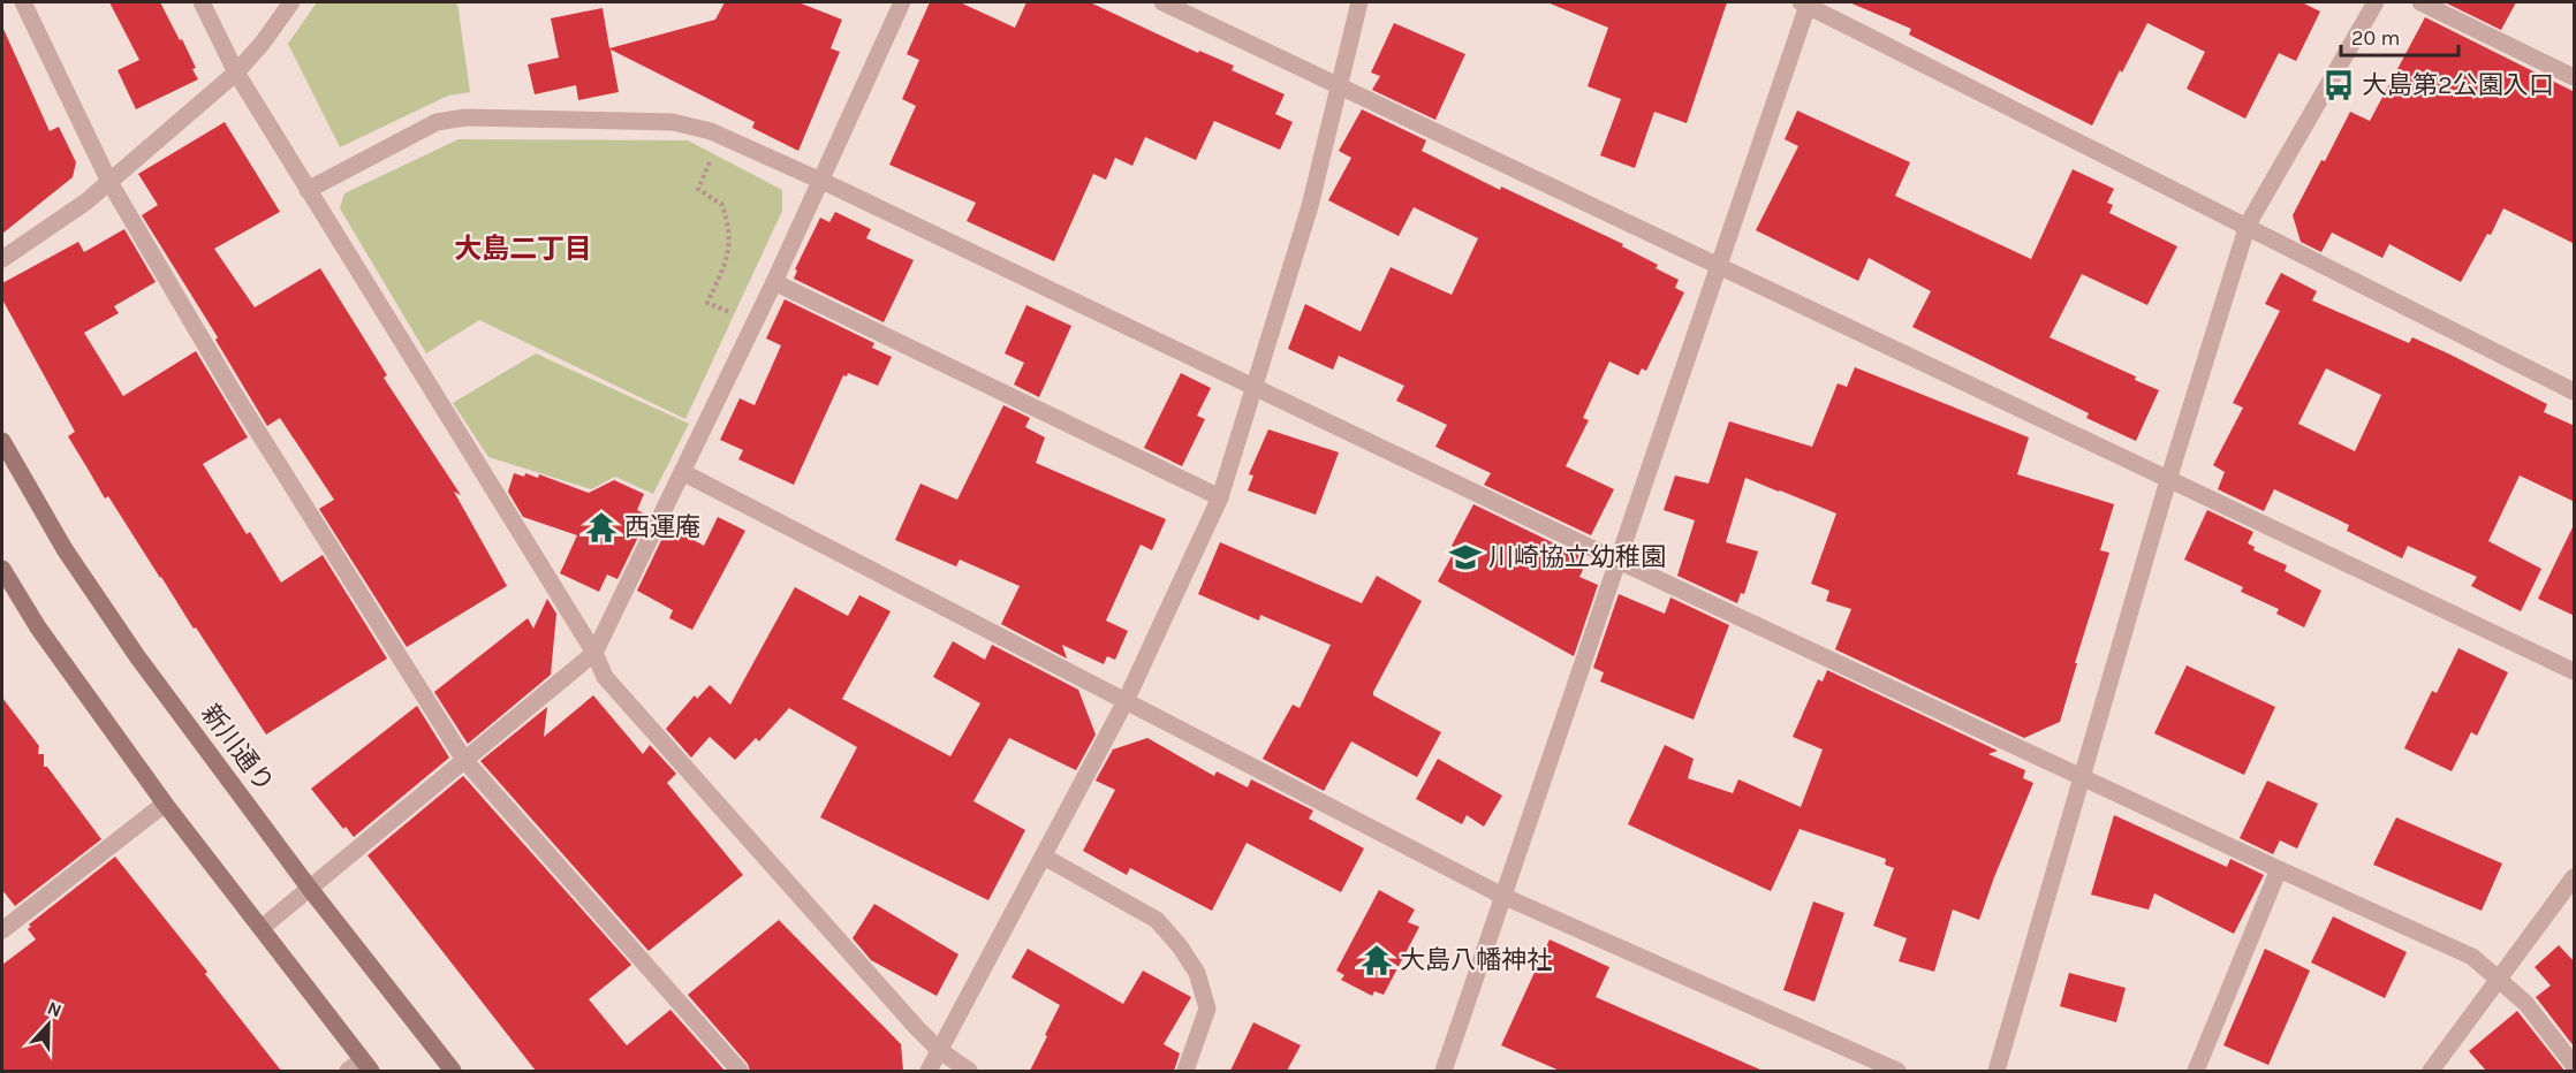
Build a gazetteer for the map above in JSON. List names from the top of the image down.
{
  "streets": {
    "main road": ["新川通り"]
  },
  "districts": ["大島二丁目"],
  "places": {
    "bus stop": ["大島第2公園入口"],
    "temple": ["西運庵", "大島八幡神社"],
    "school or university": ["川崎協立幼稚園"]
  },
  "scale_bar": "20 m",
  "north": "top"
}
